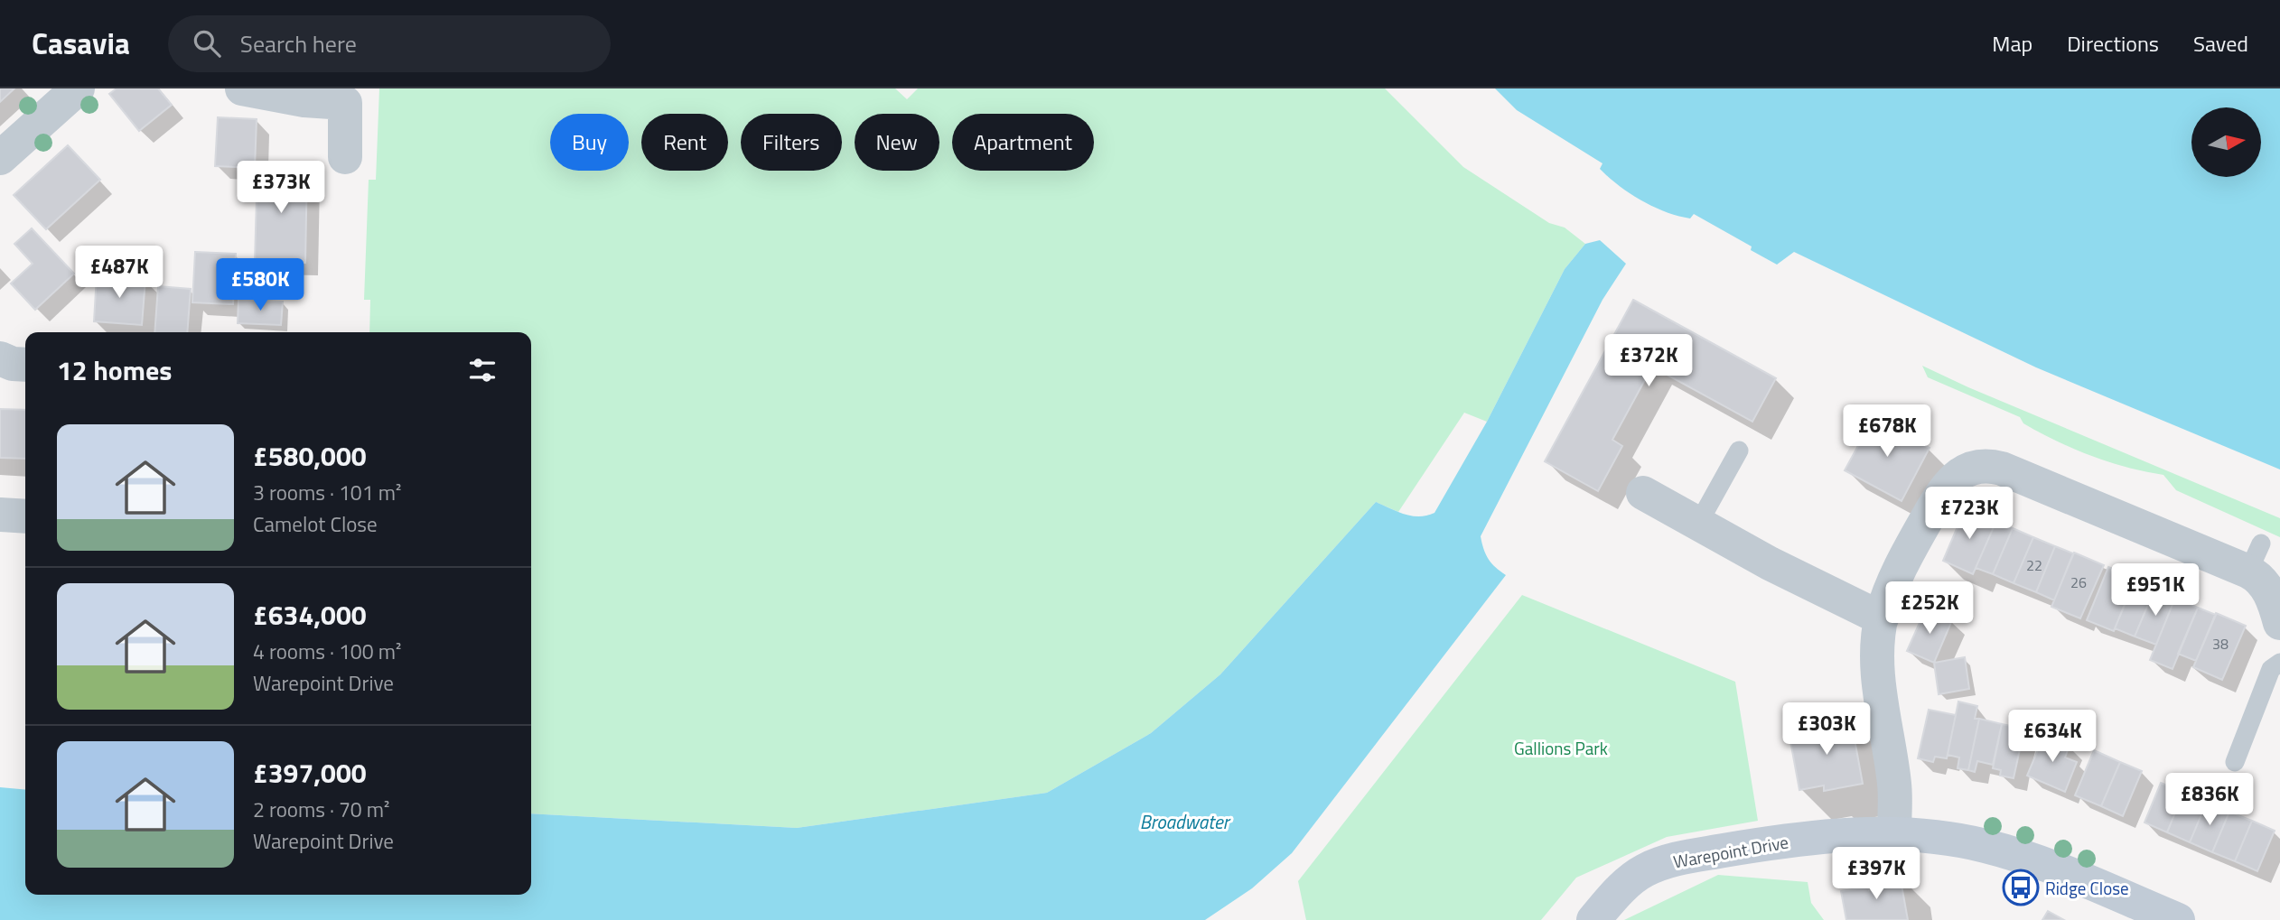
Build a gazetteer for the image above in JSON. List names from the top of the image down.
{
  "streets": {
    "street": ["Warepoint Drive"]
  },
  "water": ["Broadwater"],
  "parks": ["Gallions Park"],
  "places": {
    "bus stop": ["Ridge Close"]
  },
  "house_numbers": ["22", "26", "38"],
  "north": "right",
  "page": {
    "header": "Casavia",
    "search": "Search here",
    "nav": ["Map", "Directions", "Saved"],
    "chip": [
      "Buy",
      "Rent",
      "Filters",
      "New",
      "Apartment"
    ],
    "price": [
      "£373K",
      "£487K",
      "£580K",
      "£372K",
      "£678K",
      "£723K",
      "£951K",
      "£252K",
      "£303K",
      "£634K",
      "£836K",
      "£397K"
    ],
    "heading": "12 homes",
    "list": [
      {
        "name": "£580,000",
        "note": "3 rooms · 101 m² · Camelot Close"
      },
      {
        "name": "£634,000",
        "note": "4 rooms · 100 m² · Warepoint Drive"
      },
      {
        "name": "£397,000",
        "note": "2 rooms · 70 m² · Warepoint Drive"
      }
    ]
  }
}
